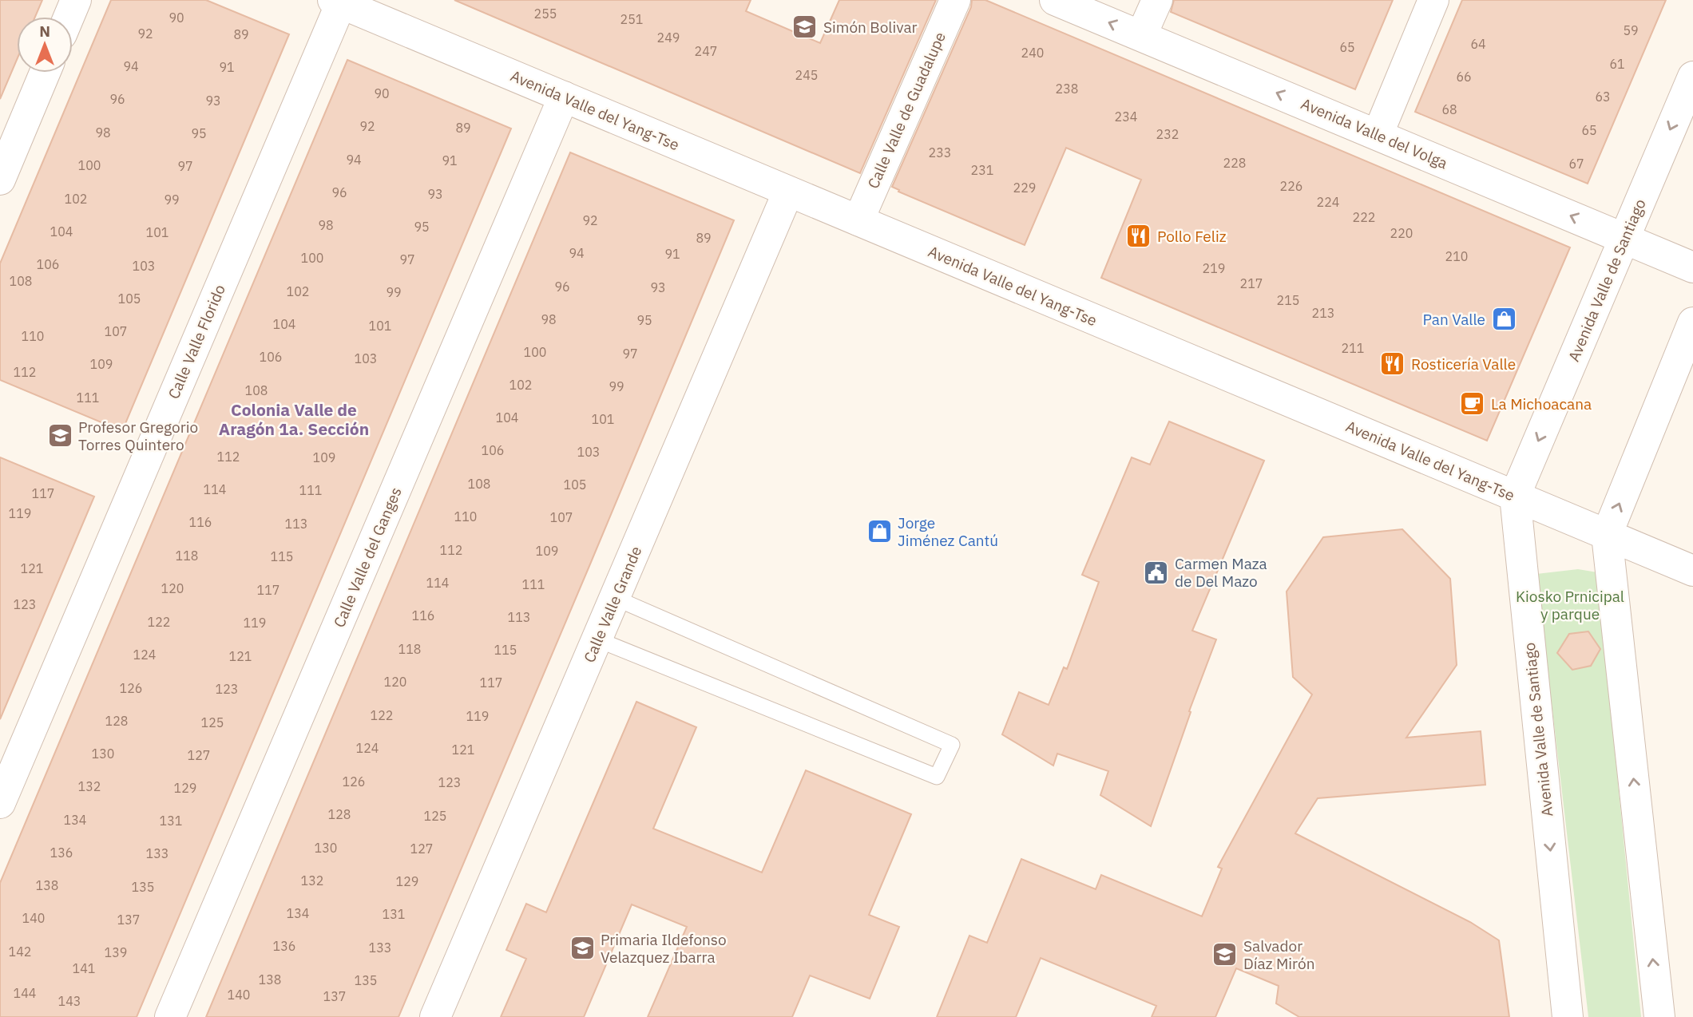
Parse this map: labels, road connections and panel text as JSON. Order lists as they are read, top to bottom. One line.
{"streets":{"street":["Avenida Valle del Yang-Tse","Calle Valle de Guadalupe","Avenida Valle del Volga","Avenida Valle de Santiago","Calle Valle Florido","Calle Valle del Ganges","Calle Valle Grande"]},"crossings":[["Avenida Valle del Yang-Tse","Calle Valle de Guadalupe"],["Avenida Valle del Yang-Tse","Avenida Valle de Santiago"],["Avenida Valle del Yang-Tse","Calle Valle Florido"],["Avenida Valle del Yang-Tse","Calle Valle del Ganges"],["Avenida Valle del Yang-Tse","Calle Valle Grande"],["Avenida Valle del Volga","Avenida Valle de Santiago"]],"one_way":["Avenida Valle del Volga"],"districts":["Colonia Valle de Aragón 1a. Sección"],"parks":["Kiosko Prnicipal y parque"],"places":{"school or university":["Simón Bolivar","Profesor Gregorio Torres Quintero","Primaria Ildefonso Velazquez Ibarra","Salvador Díaz Mirón"],"restaurant":["Pollo Feliz","Rosticería Valle"],"shop":["Pan Valle","Jorge Jiménez Cantú"],"cafe":["La Michoacana"],"public building":["Carmen Maza de Del Mazo"]},"house_numbers":["255","90","251","59","92","89","249","64","65","247","240","61","94","91","245","66","238","90","63","96","93","68","234","92","89","65","98","95","232","233","94","91","228","67","100","97","231","226","229","96","93","102","99","224","222","92","98","95","104","101","220","89","94","91","210","100","97","106","103","219","108","217","96","93","102","99","105","215","213","98","95","104","101","107","110","211","100","97","106","103","109","112","102","99","108","111","104","101","106","103","112","109","108","105","114","111","117","119","110","107","116","113","112","109","118","115","121","114","111","120","117","123","116","113","122","119","118","115","124","121","120","117","126","123","122","119","128","125","124","121","130","127","126","123","132","129","128","125","134","131","130","127","136","133","132","129","138","135","134","131","140","137","136","133","142","139","141","138","135","144","140","137","143"],"north":"top"}
